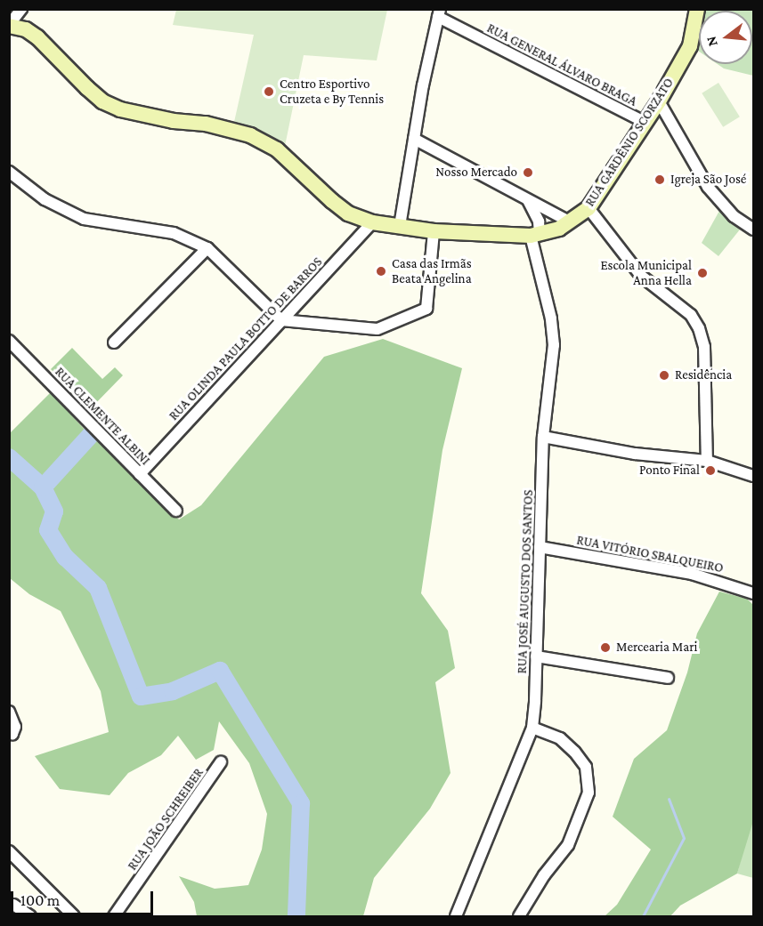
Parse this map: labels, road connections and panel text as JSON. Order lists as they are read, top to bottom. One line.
{"streets":{"street":["RUA GENERAL ÁLVARO BRAGA","RUA GARDÊNIO SCORZATO","RUA OLINDA PAULA BOTTO DE BARROS","RUA CLEMENTE ALBINI","RUA VITÓRIO SBALQUEIRO","RUA JOSÉ AUGUSTO DOS SANTOS","RUA JOÃO SCHREIBER"]},"crossings":[["RUA GENERAL ÁLVARO BRAGA","RUA GARDÊNIO SCORZATO"],["RUA GARDÊNIO SCORZATO","RUA OLINDA PAULA BOTTO DE BARROS"],["RUA GARDÊNIO SCORZATO","RUA JOSÉ AUGUSTO DOS SANTOS"],["RUA OLINDA PAULA BOTTO DE BARROS","RUA CLEMENTE ALBINI"],["RUA VITÓRIO SBALQUEIRO","RUA JOSÉ AUGUSTO DOS SANTOS"]],"places":["Centro Esportivo Cruzeta e By Tennis","Nosso Mercado","Igreja São José","Casa das Irmãs Beata Angelina","Escola Municipal Anna Hella","Residência","Ponto Final","Mercearia Mari"],"scale_bar":"100 m","north":"left"}
